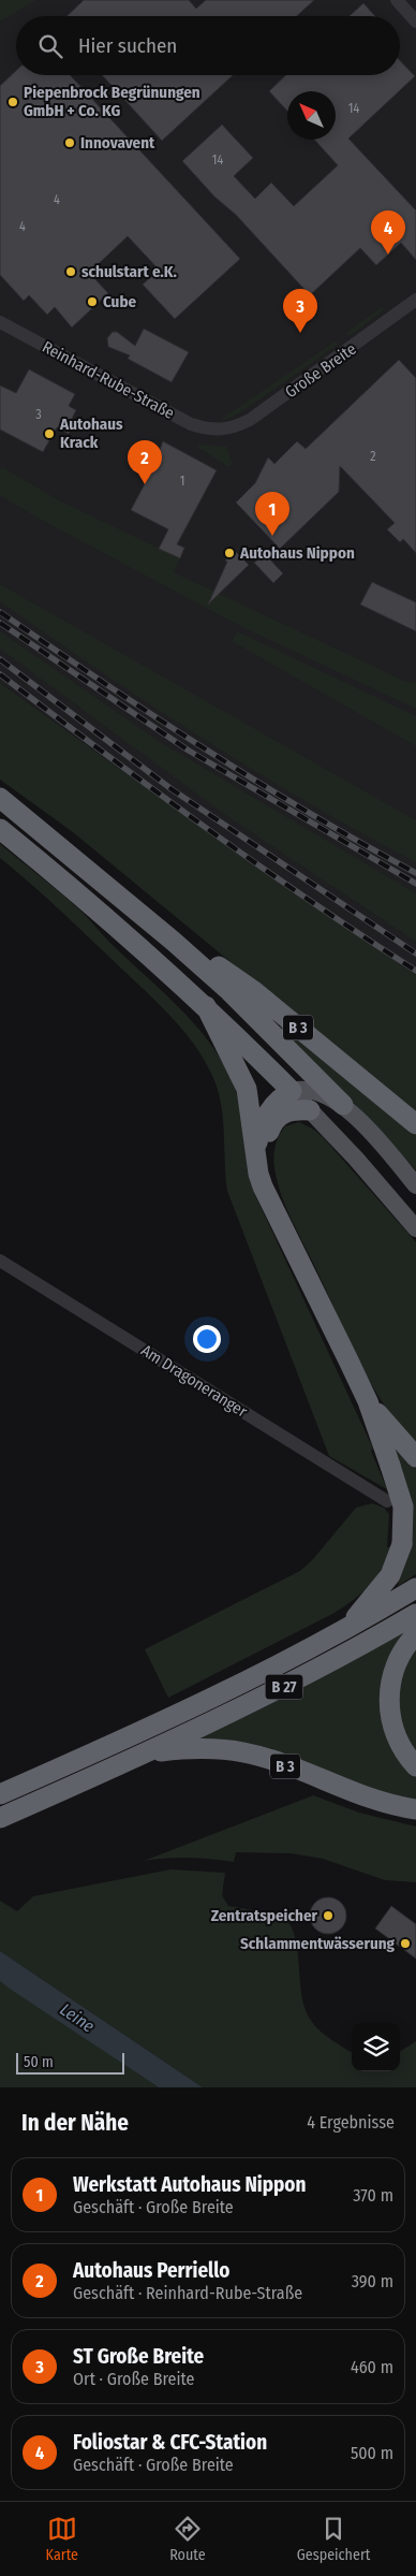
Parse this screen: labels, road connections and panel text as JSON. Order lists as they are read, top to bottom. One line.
{"streets":{"highway":["B 3","B 27"],"street":["Große Breite","Reinhard-Rube-Straße","Am Dragoneranger"]},"crossings":[["Große Breite","Reinhard-Rube-Straße"],["B 3","B 27"]],"water":["Leine"],"places":["Piepenbrock Begrünungen GmbH + Co. KG","Innovavent","schulstart e.K.","Cube","Autohaus Krack","Autohaus Nippon","Zentratspeicher","Schlammentwässerung"],"house_numbers":["14","14","4","4","3","2","1"],"scale_bar":"50 m","north":"top left","page":{"search":"Hier suchen","pins":["4","3","2","1"],"scale":"50 m","heading":["In der Nähe","4 Ergebnisse"],"list":[{"mark":"1","name":"Werkstatt Autohaus Nippon","note":"Geschäft · Große Breite","value":"370 m"},{"mark":"2","name":"Autohaus Perriello","note":"Geschäft · Reinhard-Rube-Straße","value":"390 m"},{"mark":"3","name":"ST Große Breite","note":"Ort · Große Breite","value":"460 m"},{"mark":"4","name":"Foliostar & CFC-Station","note":"Geschäft · Große Breite","value":"500 m"}],"nav":["Karte","Route","Gespeichert"]}}
